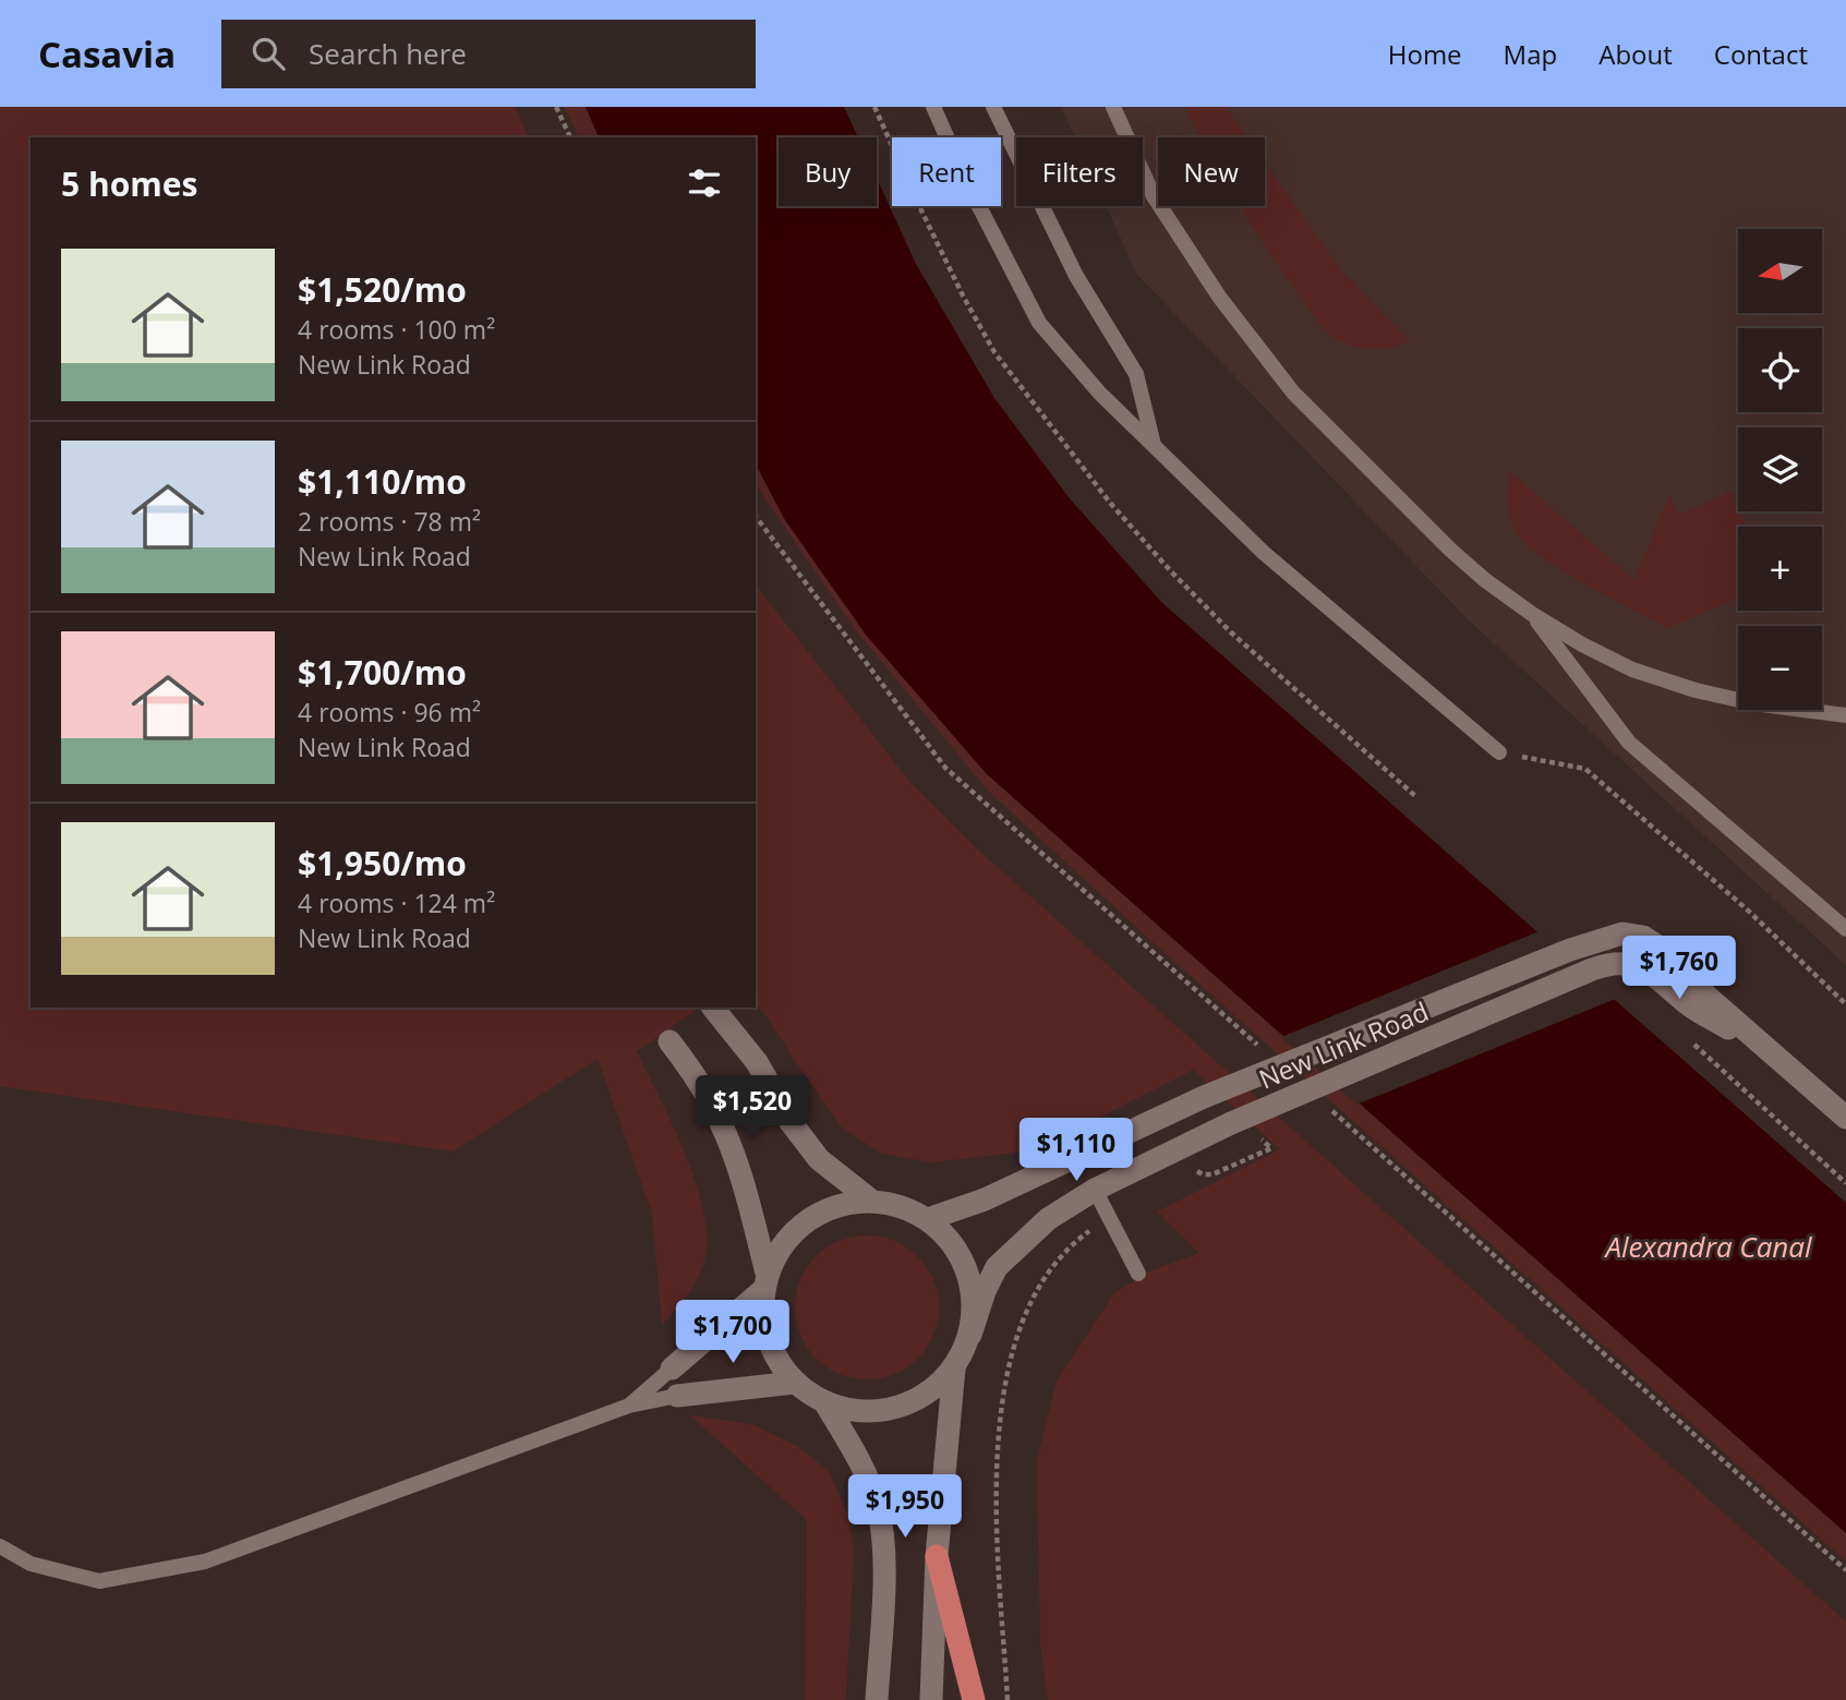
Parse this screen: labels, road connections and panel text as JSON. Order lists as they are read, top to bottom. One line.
{"streets":{"street":["New Link Road"]},"water":["Alexandra Canal"],"north":"left","page":{"header":"Casavia","search":"Search here","nav":["Home","Map","About","Contact"],"chip":["Buy","Rent","Filters","New"],"heading":"5 homes","map_buttons":["+","−"],"list":[{"name":"$1,520/mo","note":"4 rooms · 100 m² · New Link Road"},{"name":"$1,110/mo","note":"2 rooms · 78 m² · New Link Road"},{"name":"$1,700/mo","note":"4 rooms · 96 m² · New Link Road"},{"name":"$1,950/mo","note":"4 rooms · 124 m² · New Link Road"}],"price":["$1,760","$1,520","$1,110","$1,700","$1,950"]}}
